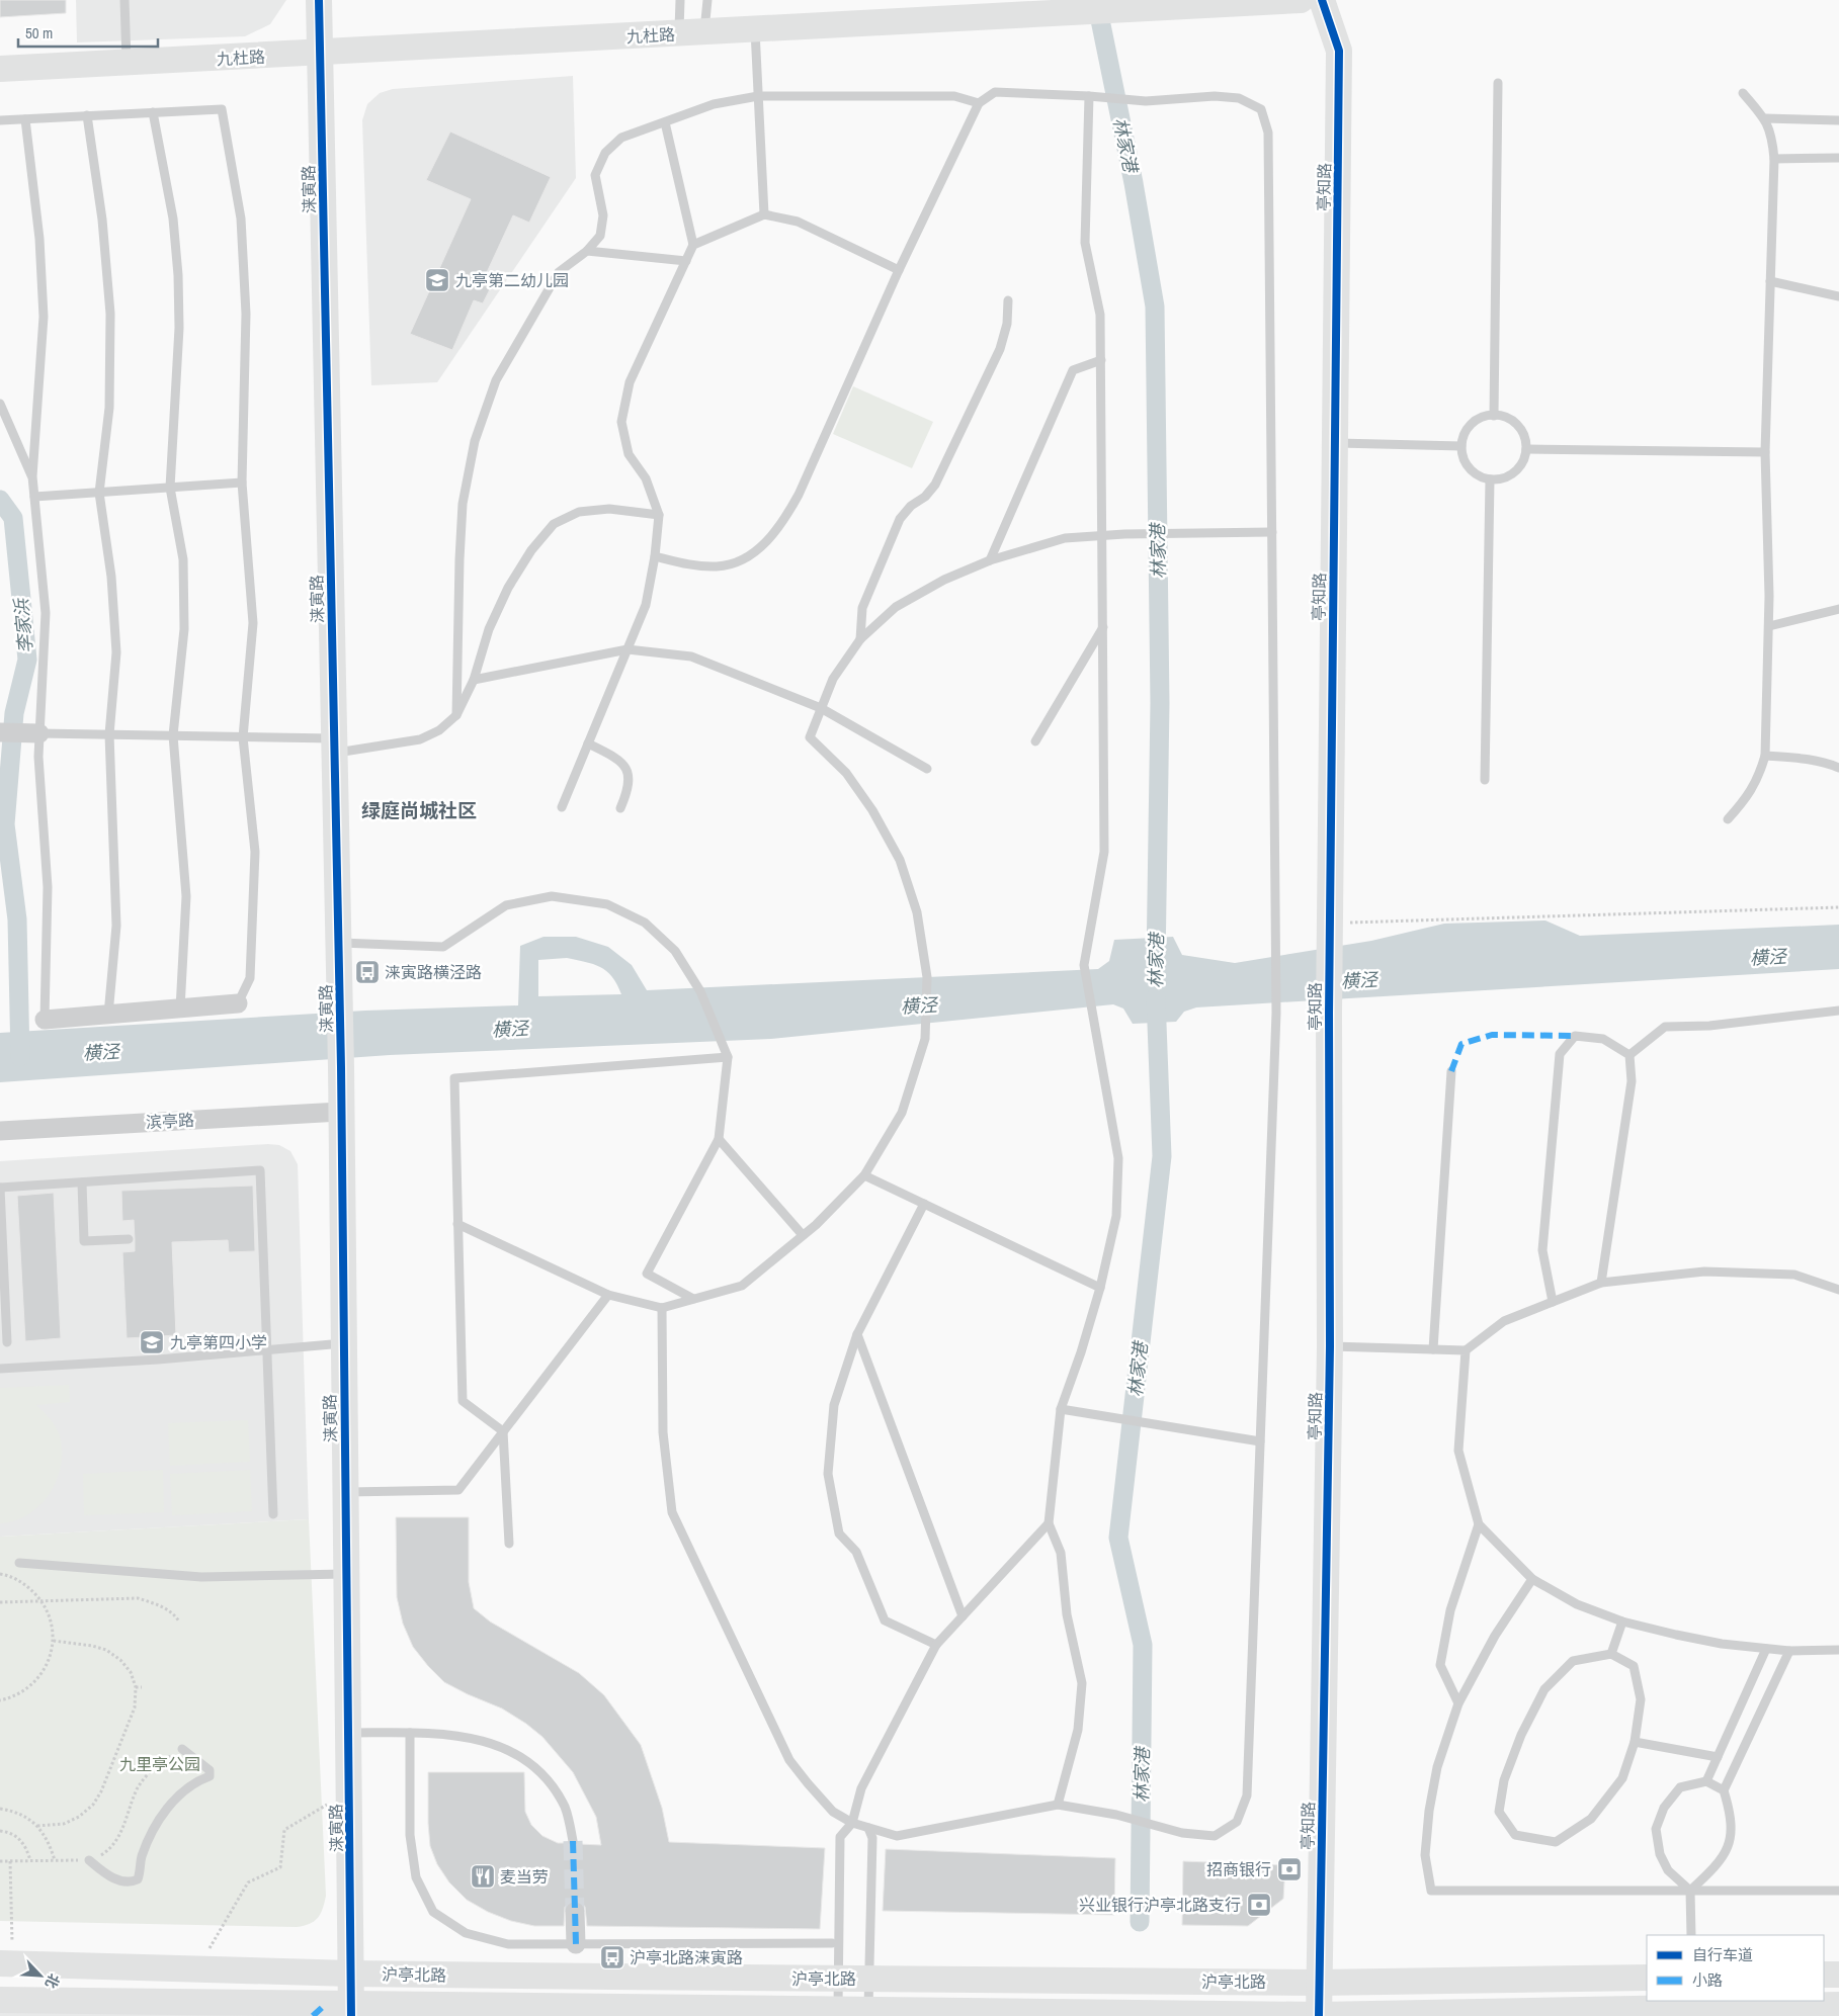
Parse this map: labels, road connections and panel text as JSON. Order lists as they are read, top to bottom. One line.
{"streets":{"street":["九杜路","亭知路","涞寅路","滨亭路","沪亭北路"]},"crossings":[["九杜路","涞寅路"],["亭知路","沪亭北路"],["涞寅路","滨亭路"],["涞寅路","沪亭北路"]],"districts":["绿庭尚城社区"],"water":["林家港","李家浜","横泾"],"parks":["九里亭公园"],"places":{"school or university":["九亭第二幼儿园","九亭第四小学"],"bus stop":["涞寅路横泾路","沪亭北路涞寅路"],"bank":["招商银行","兴业银行沪亭北路支行"],"restaurant":["麦当劳"]},"legend":["自行车道","小路"],"scale_bar":"50 m","north":"bottom right"}
